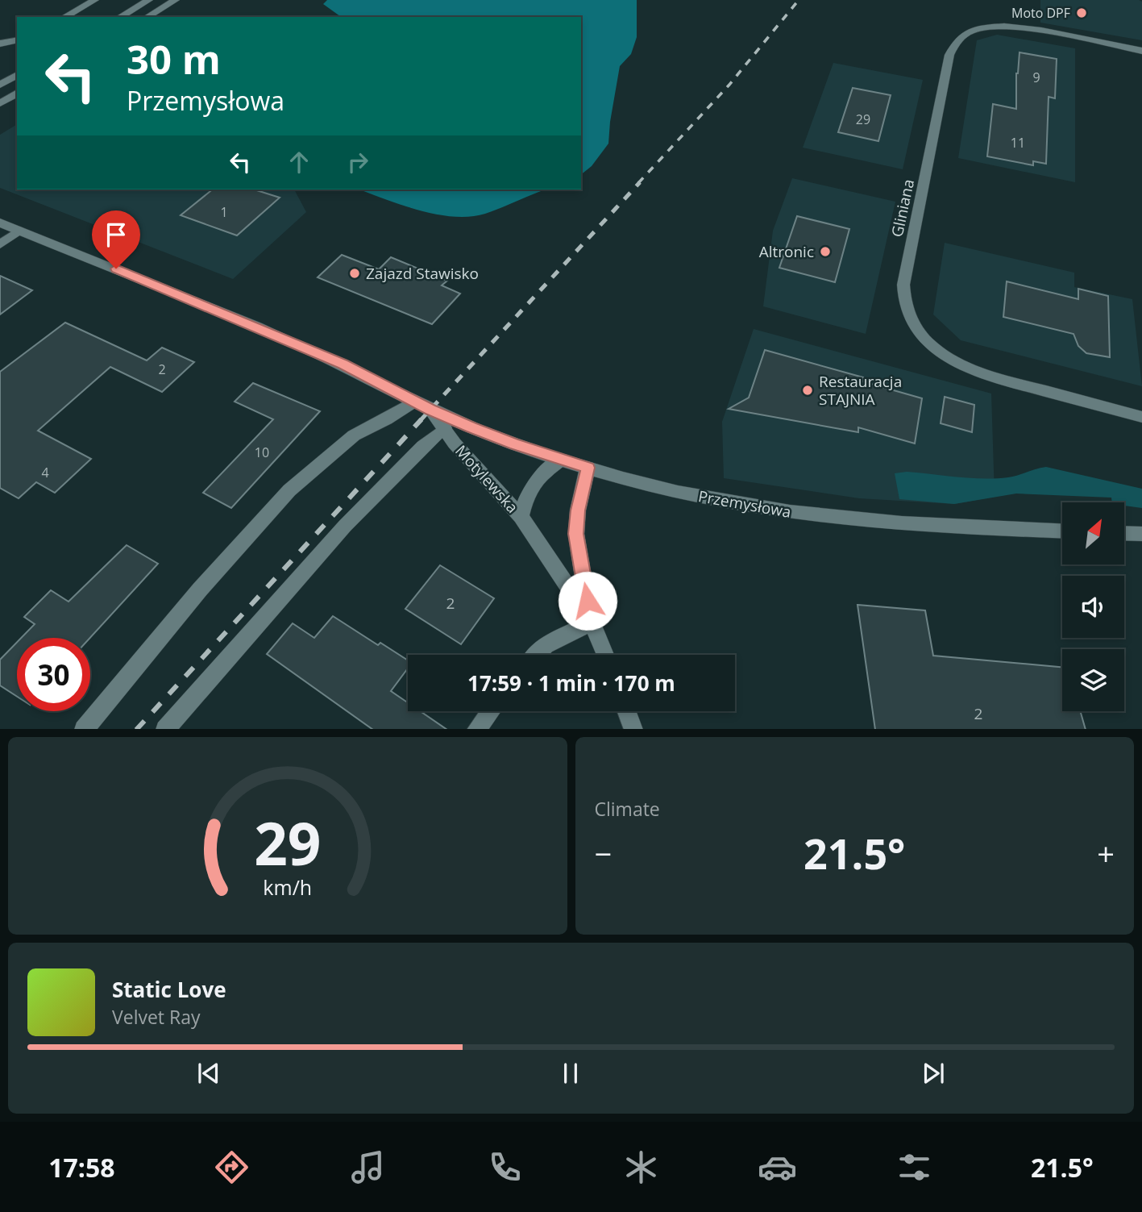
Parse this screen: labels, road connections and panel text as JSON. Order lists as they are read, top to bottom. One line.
{"streets":{"street":["Gliniana","Motylewska","Przemysłowa"]},"crossings":[["Motylewska","Przemysłowa"]],"places":["Moto DPF","Altronic","Zajazd Stawisko","Restauracja STAJNIA"],"house_numbers":["9","29","11","1","2","10","4","2","2"],"north":"top right","page":{"turn":["30 m","Przemysłowa"],"limit":"30","trip":"17:59 · 1 min · 170 m","tile":"Climate","heat":["−","21.5°","+"],"song":["Static Love","Velvet Ray"],"tabs":["17:58","21.5°"],"gauge":["29","km/h"]}}
